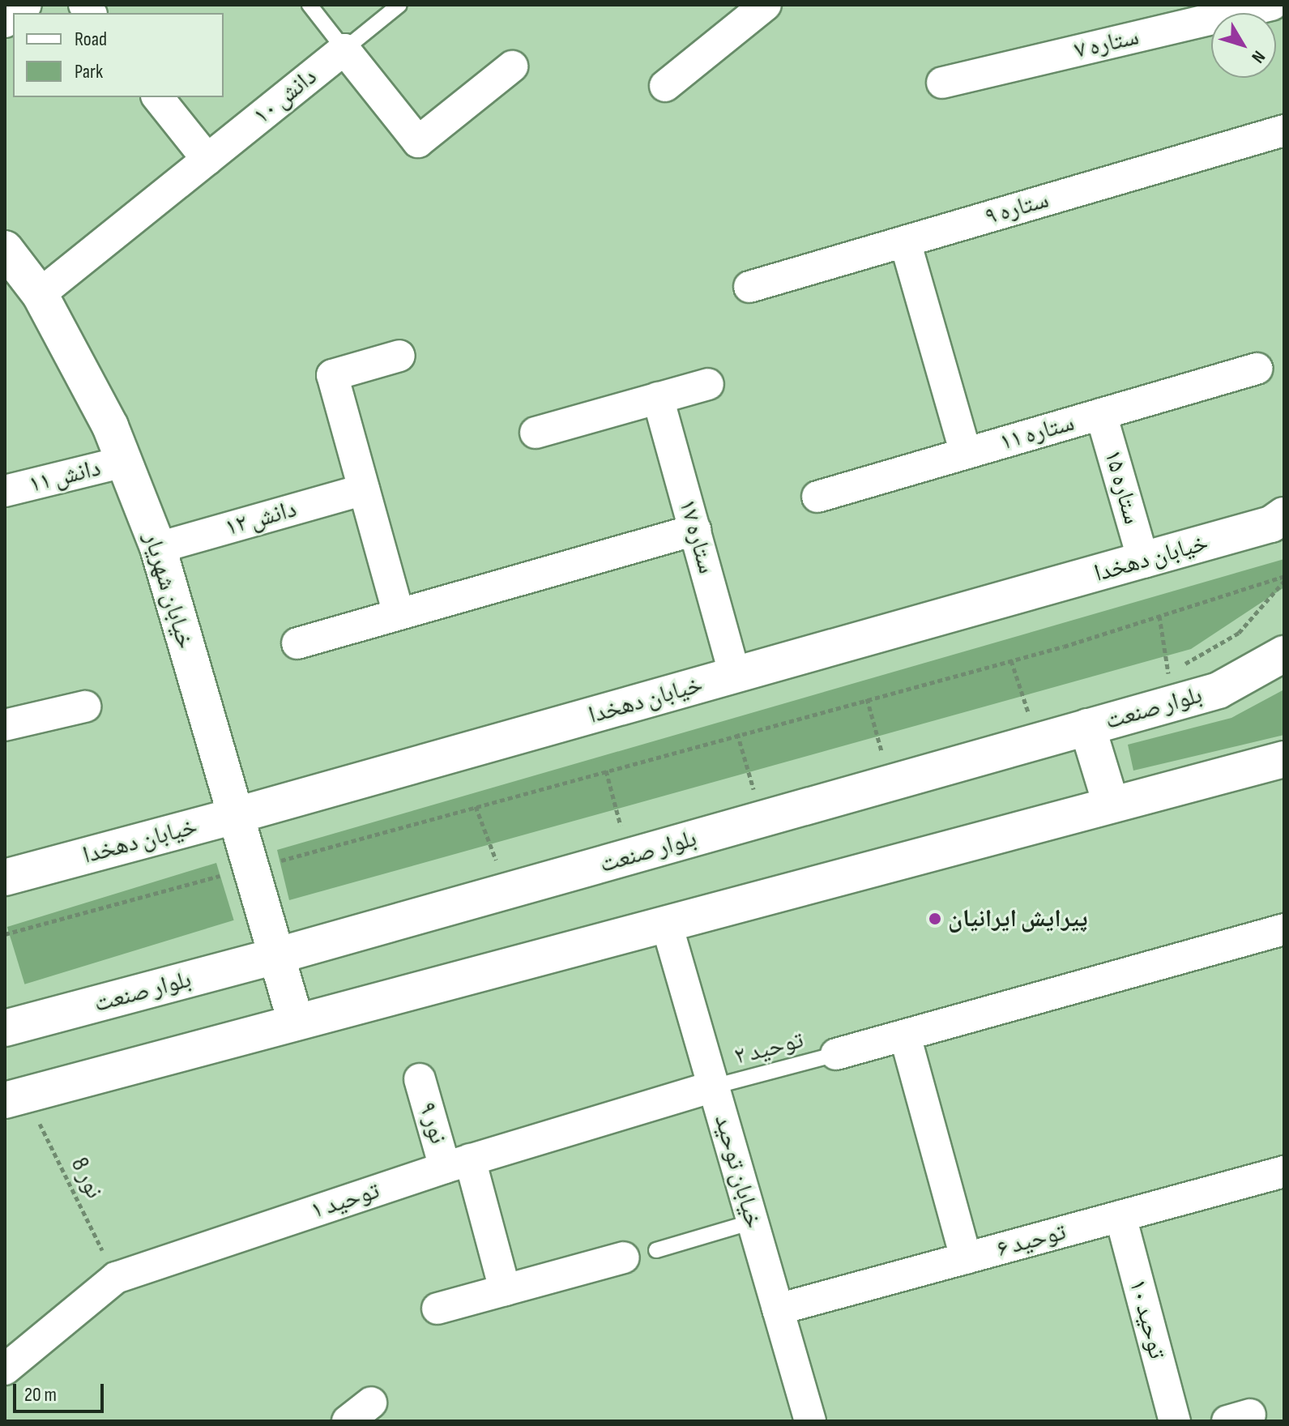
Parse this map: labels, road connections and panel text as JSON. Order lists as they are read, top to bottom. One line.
{"streets":{"main road":["خیابان دهخدا","خیابان شهریار","بلوار صنعت"],"street":["ستاره ۷","دانش ۱۰","ستاره ۹","ستاره ۱۱","دانش ۱۱","ستاره ۱۵","دانش ۱۲","ستاره ۱۷","نور ۹","خیابان توحید","توحید ۱","توحید ۶","توحید ۱۰"],"lane":["توحید ۲"],"path":["نور 8"]},"crossings":[["دانش ۱۰","خیابان شهریار"],["ستاره ۱۱","ستاره ۱۵"],["دانش ۱۱","خیابان شهریار"],["ستاره ۱۵","خیابان دهخدا"],["دانش ۱۲","خیابان شهریار"],["ستاره ۱۷","خیابان دهخدا"],["خیابان دهخدا","خیابان شهریار"],["خیابان شهریار","بلوار صنعت"],["توحید ۲","خیابان توحید"],["توحید ۲","توحید ۱"],["نور ۹","توحید ۱"],["خیابان توحید","توحید ۱"],["خیابان توحید","توحید ۶"],["نور 8","توحید ۱"],["توحید ۶","توحید ۱۰"]],"places":["پیرایش ایرانیان"],"legend":["Road","Park"],"scale_bar":"20 m","north":"bottom right"}
